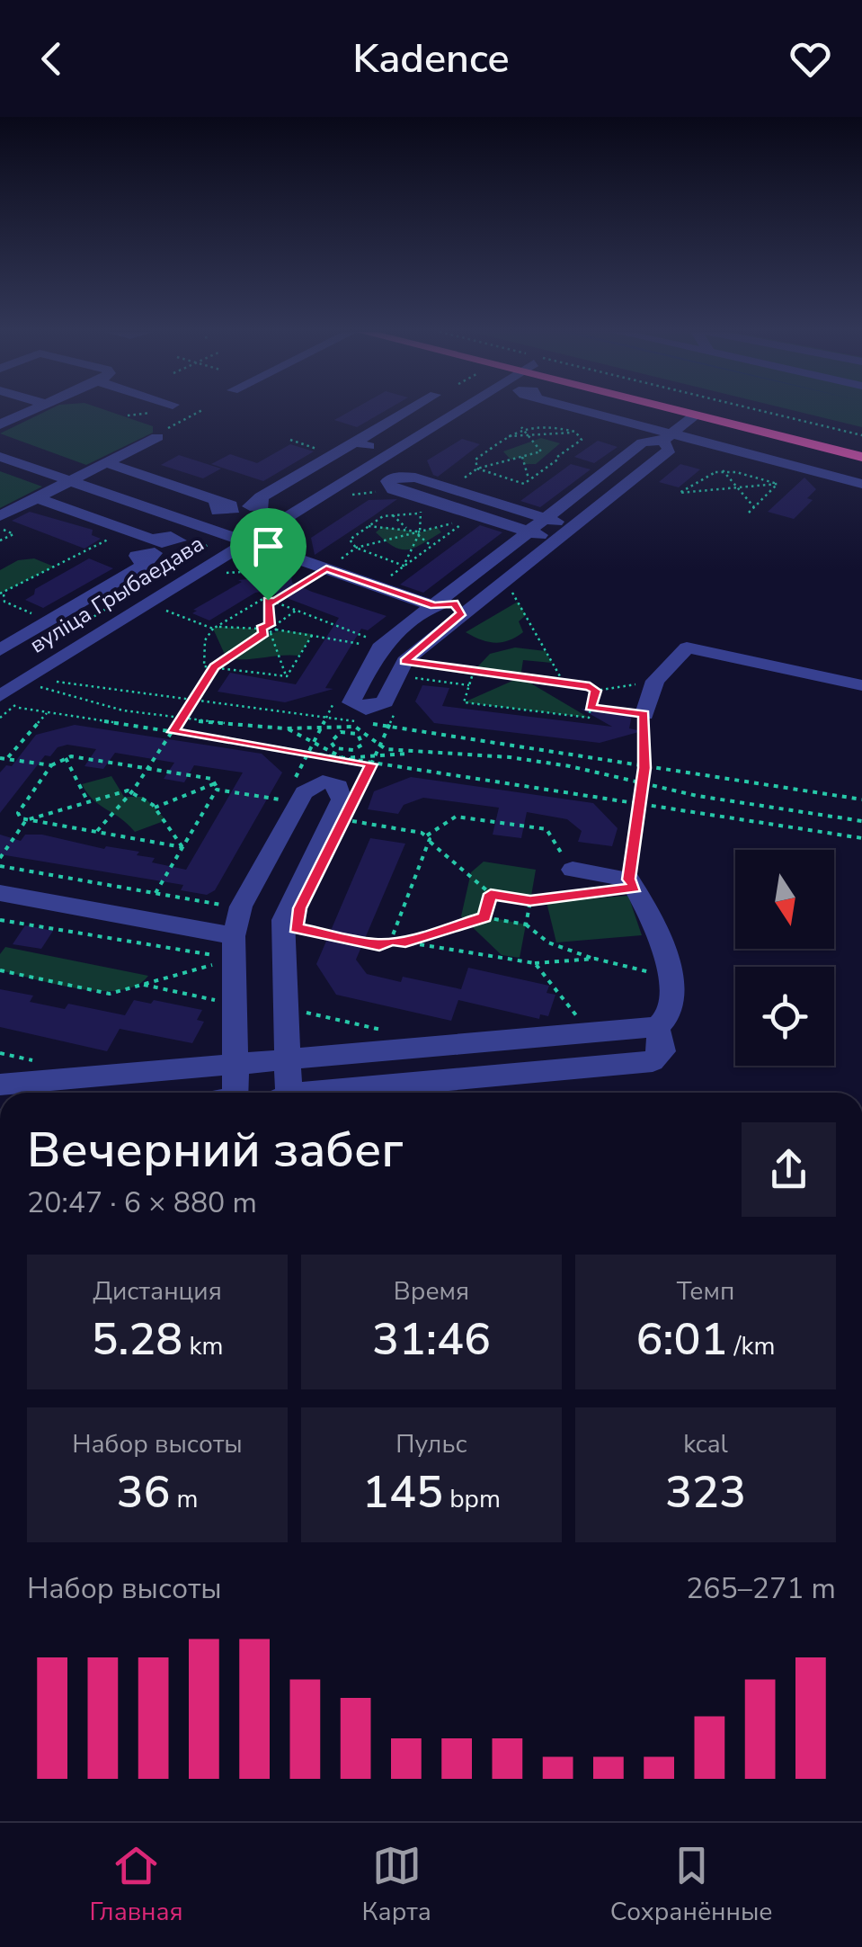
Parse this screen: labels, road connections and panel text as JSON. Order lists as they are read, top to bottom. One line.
{"streets":{"street":["вуліца Грыбаедава"]},"north":"bottom","page":{"header":"Kadence","heading":["Вечерний забег","20:47 · 6 × 880 m"],"stats":[["Дистанция","5.28 km"],["Время","31:46"],["Темп","6:01 /km"],["Набор высоты","36 m"],["Пульс","145 bpm"],["kcal","323"]],"chart":["Набор высоты","265–271 m"],"tabs":["Главная","Карта","Сохранённые"]}}
